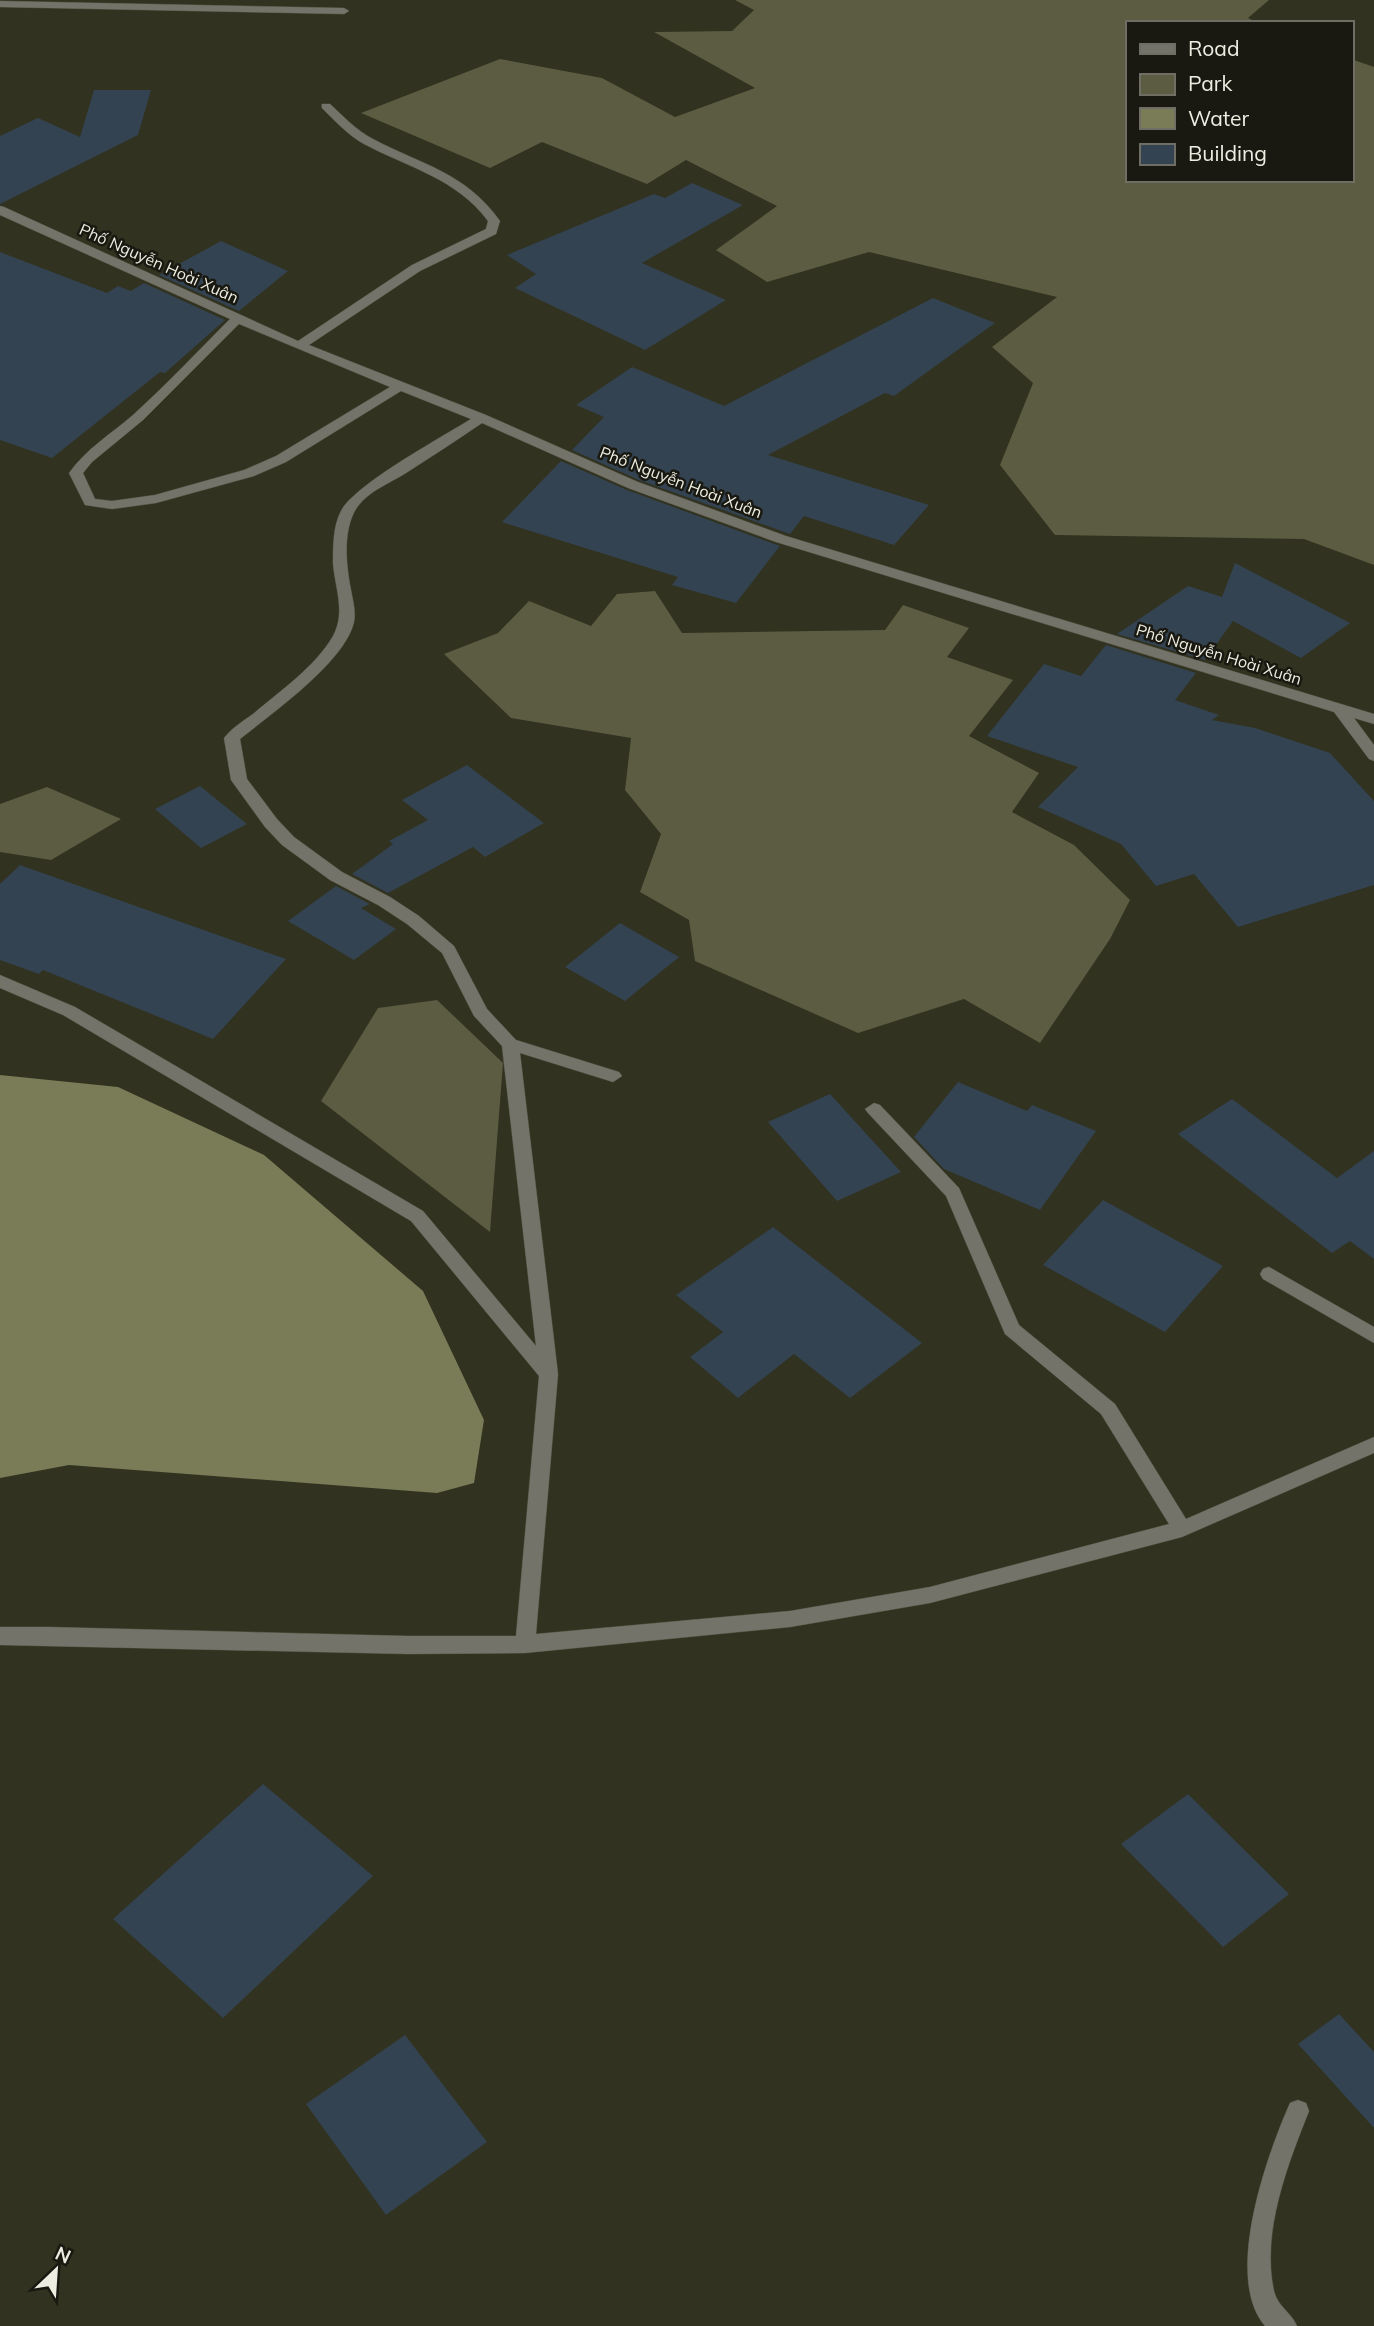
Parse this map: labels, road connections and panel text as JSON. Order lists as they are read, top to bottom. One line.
{"streets":{"street":["Phố Nguyễn Hoài Xuân"]},"legend":["Road","Park","Water","Building"],"north":"top right"}
